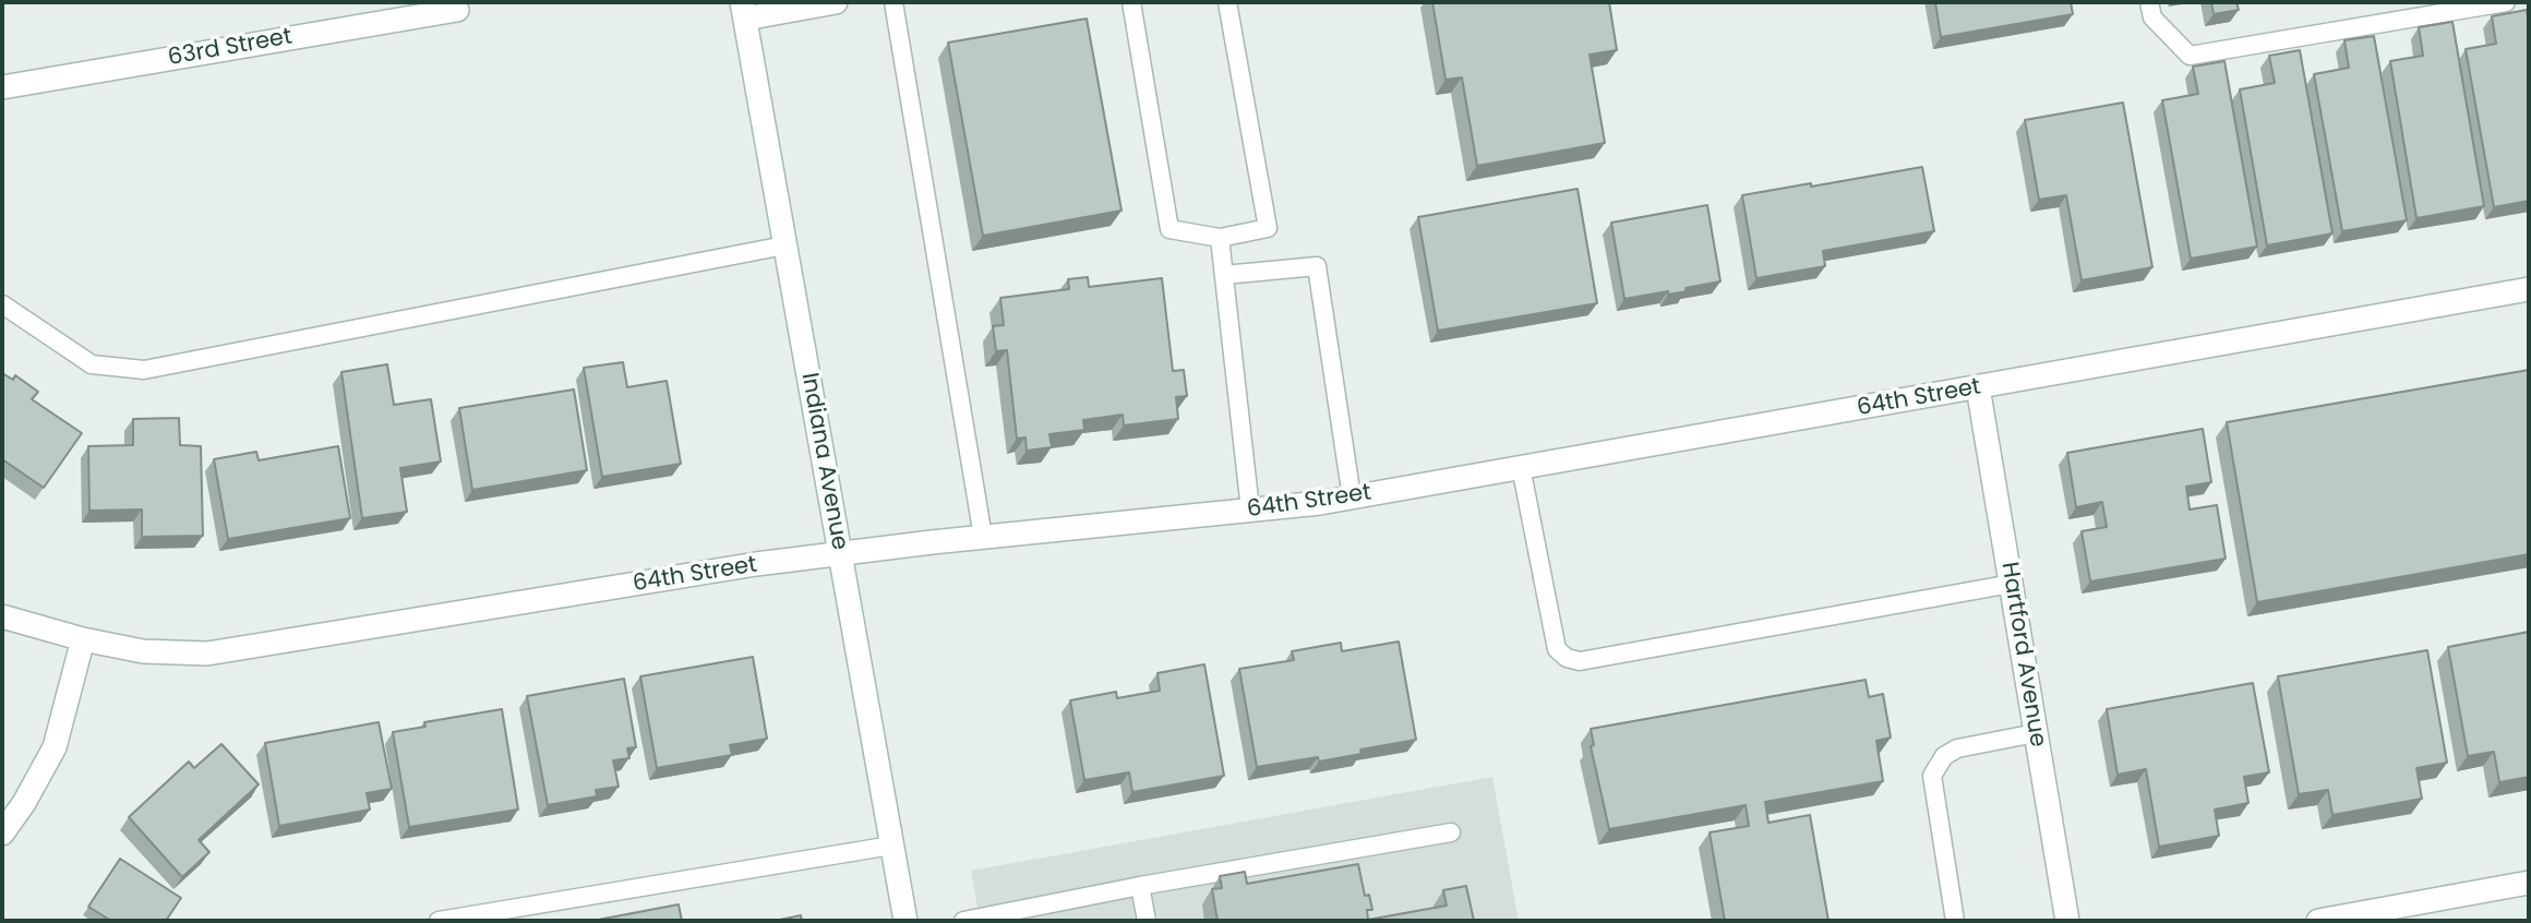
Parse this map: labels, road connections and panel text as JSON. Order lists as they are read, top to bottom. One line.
{"streets":{"street":["63rd Street","64th Street","Indiana Avenue","Hartford Avenue"]},"crossings":[["64th Street","Indiana Avenue"],["64th Street","Hartford Avenue"]]}
